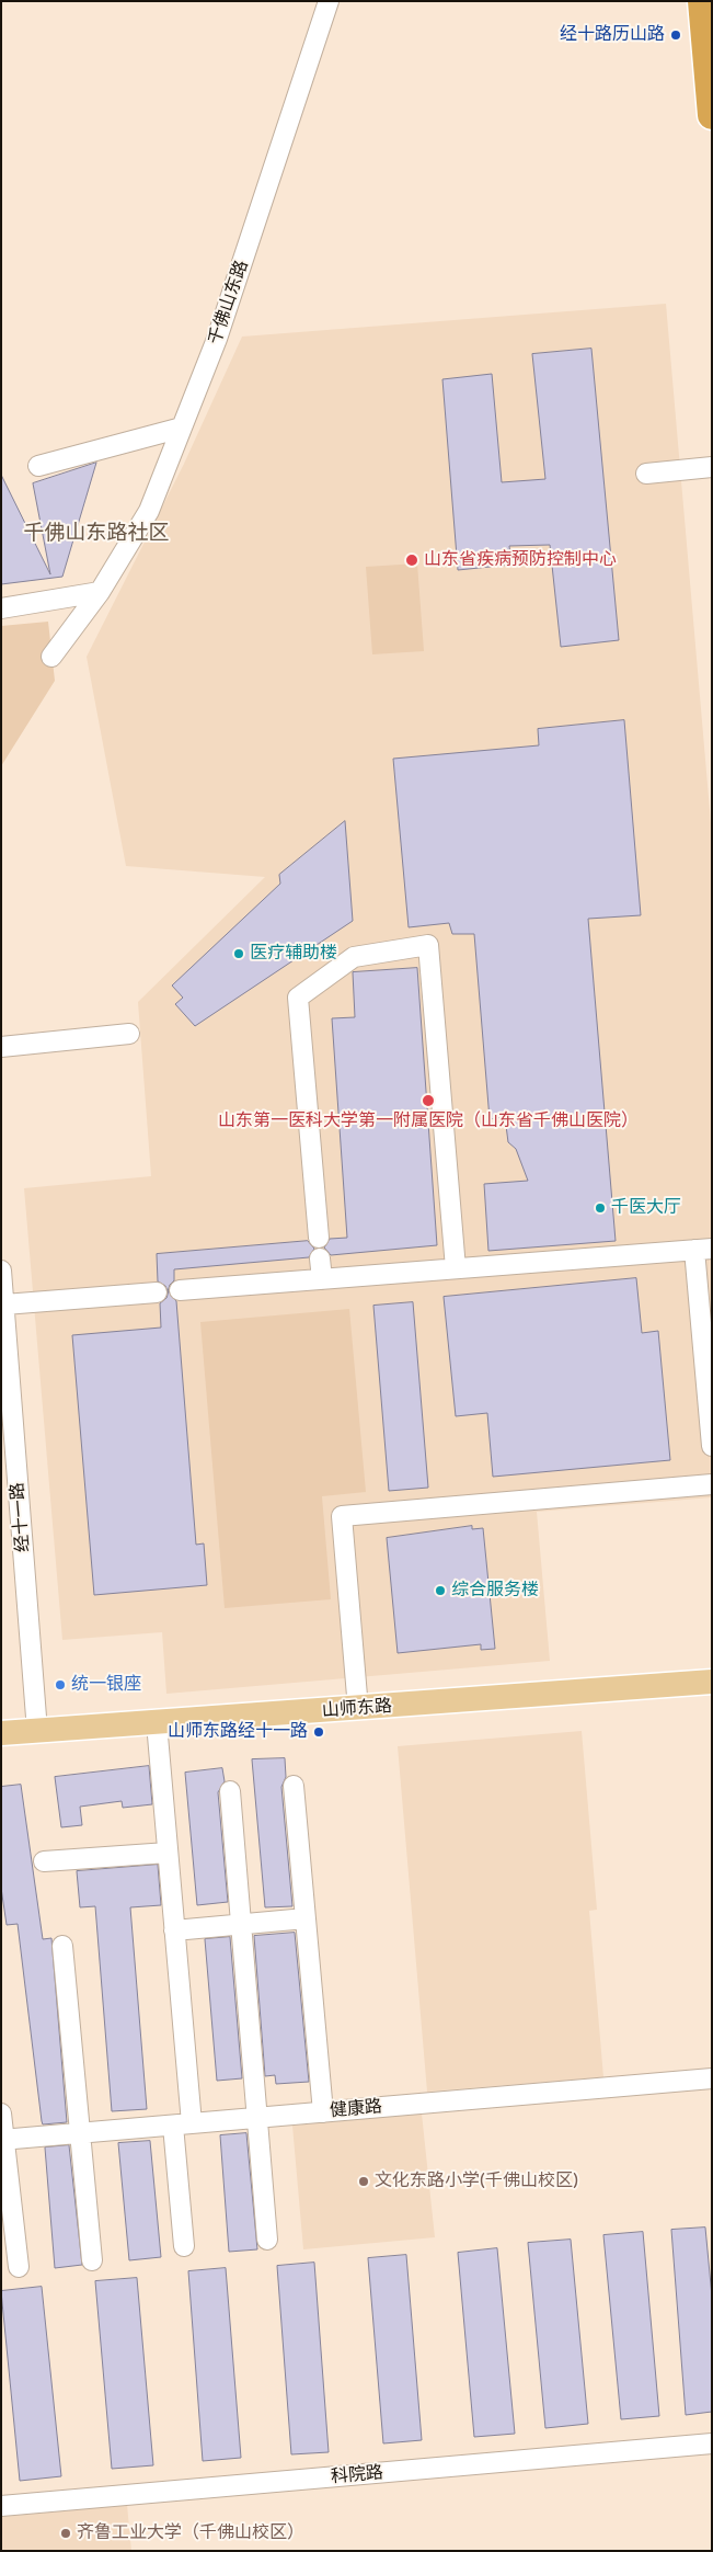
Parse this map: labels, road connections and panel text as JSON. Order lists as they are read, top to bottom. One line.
{"streets":{"main road":["山师东路"],"street":["千佛山东路","经十一路","健康路","科院路"]},"crossings":[["经十一路","山师东路"]],"districts":["千佛山东路社区"],"places":["经十路历山路","山东省疾病预防控制中心","医疗辅助楼","山东第一医科大学第一附属医院（山东省千佛山医院）","千医大厅","综合服务楼","统一银座","山师东路经十一路","文化东路小学(千佛山校区)","齐鲁工业大学（千佛山校区）"]}
